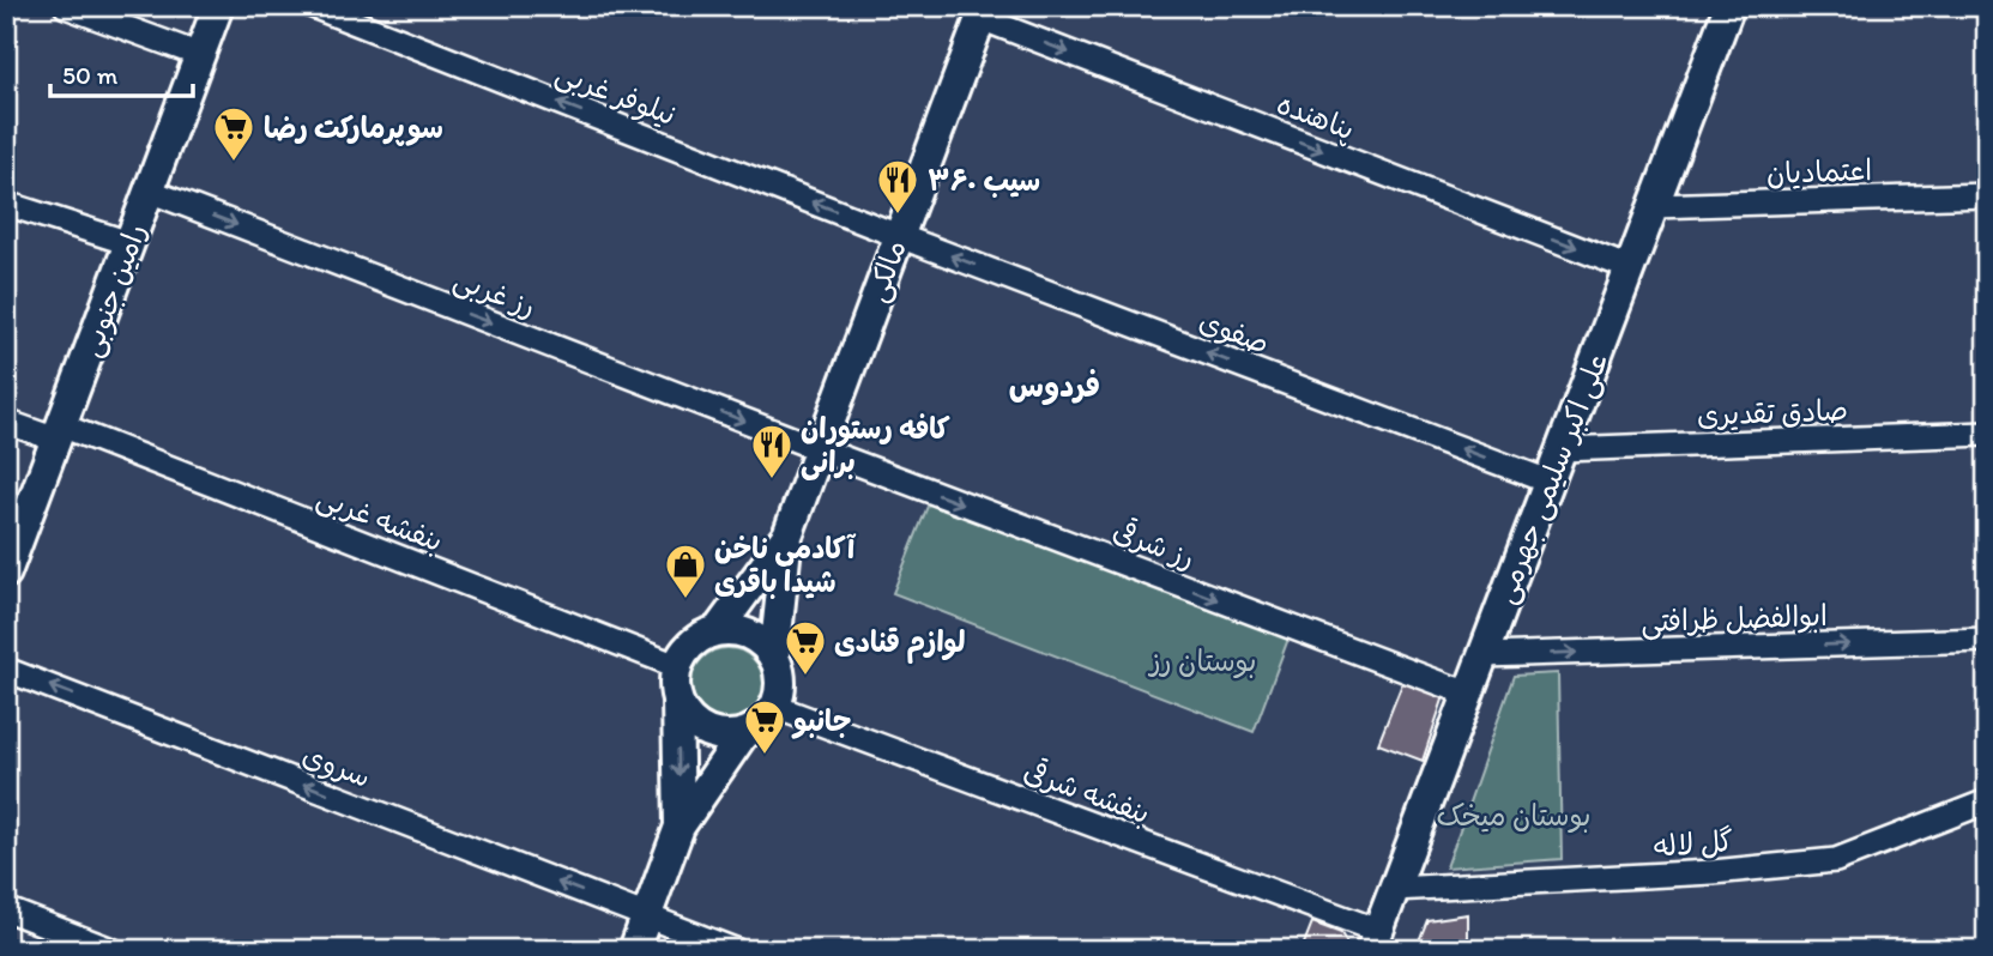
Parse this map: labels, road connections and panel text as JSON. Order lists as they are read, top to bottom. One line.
{"streets":{"street":["نیلوفر غربی","پناهنده","اعتمادیان","مالکی","رامین جنوبی","رز غربی","صفوی","صادق تقدیری","علی اکبر سلیمی جهرمی","بنفشه غربی","رز شرقی","ابوالفضل ظرافتی","سروی","بنفشه شرقی","گل لاله"]},"crossings":[["نیلوفر غربی","مالکی"],["نیلوفر غربی","صفوی"],["پناهنده","مالکی"],["پناهنده","علی اکبر سلیمی جهرمی"],["اعتمادیان","علی اکبر سلیمی جهرمی"],["مالکی","رز غربی"],["مالکی","صفوی"],["مالکی","بنفشه غربی"],["مالکی","رز شرقی"],["مالکی","بنفشه شرقی"],["رامین جنوبی","رز غربی"],["رامین جنوبی","بنفشه غربی"],["رز غربی","رز شرقی"],["صفوی","علی اکبر سلیمی جهرمی"],["صادق تقدیری","علی اکبر سلیمی جهرمی"],["علی اکبر سلیمی جهرمی","رز شرقی"],["علی اکبر سلیمی جهرمی","ابوالفضل ظرافتی"],["علی اکبر سلیمی جهرمی","بنفشه شرقی"],["علی اکبر سلیمی جهرمی","گل لاله"],["بنفشه غربی","بنفشه شرقی"]],"one_way":["نیلوفر غربی","پناهنده","رز غربی","صفوی","رز شرقی","ابوالفضل ظرافتی","سروی"],"districts":["فردوس"],"parks":["بوستان رز","بوستان میخک"],"places":{"supermarket":["سوپرمارکت رضا","لوازم قنادی","جانبو"],"restaurant":["سیب ۳۶۰","كافه رستوران برانى"],"shop":["آکادمی ناخن شیدا باقری"]},"scale_bar":"50 m"}
